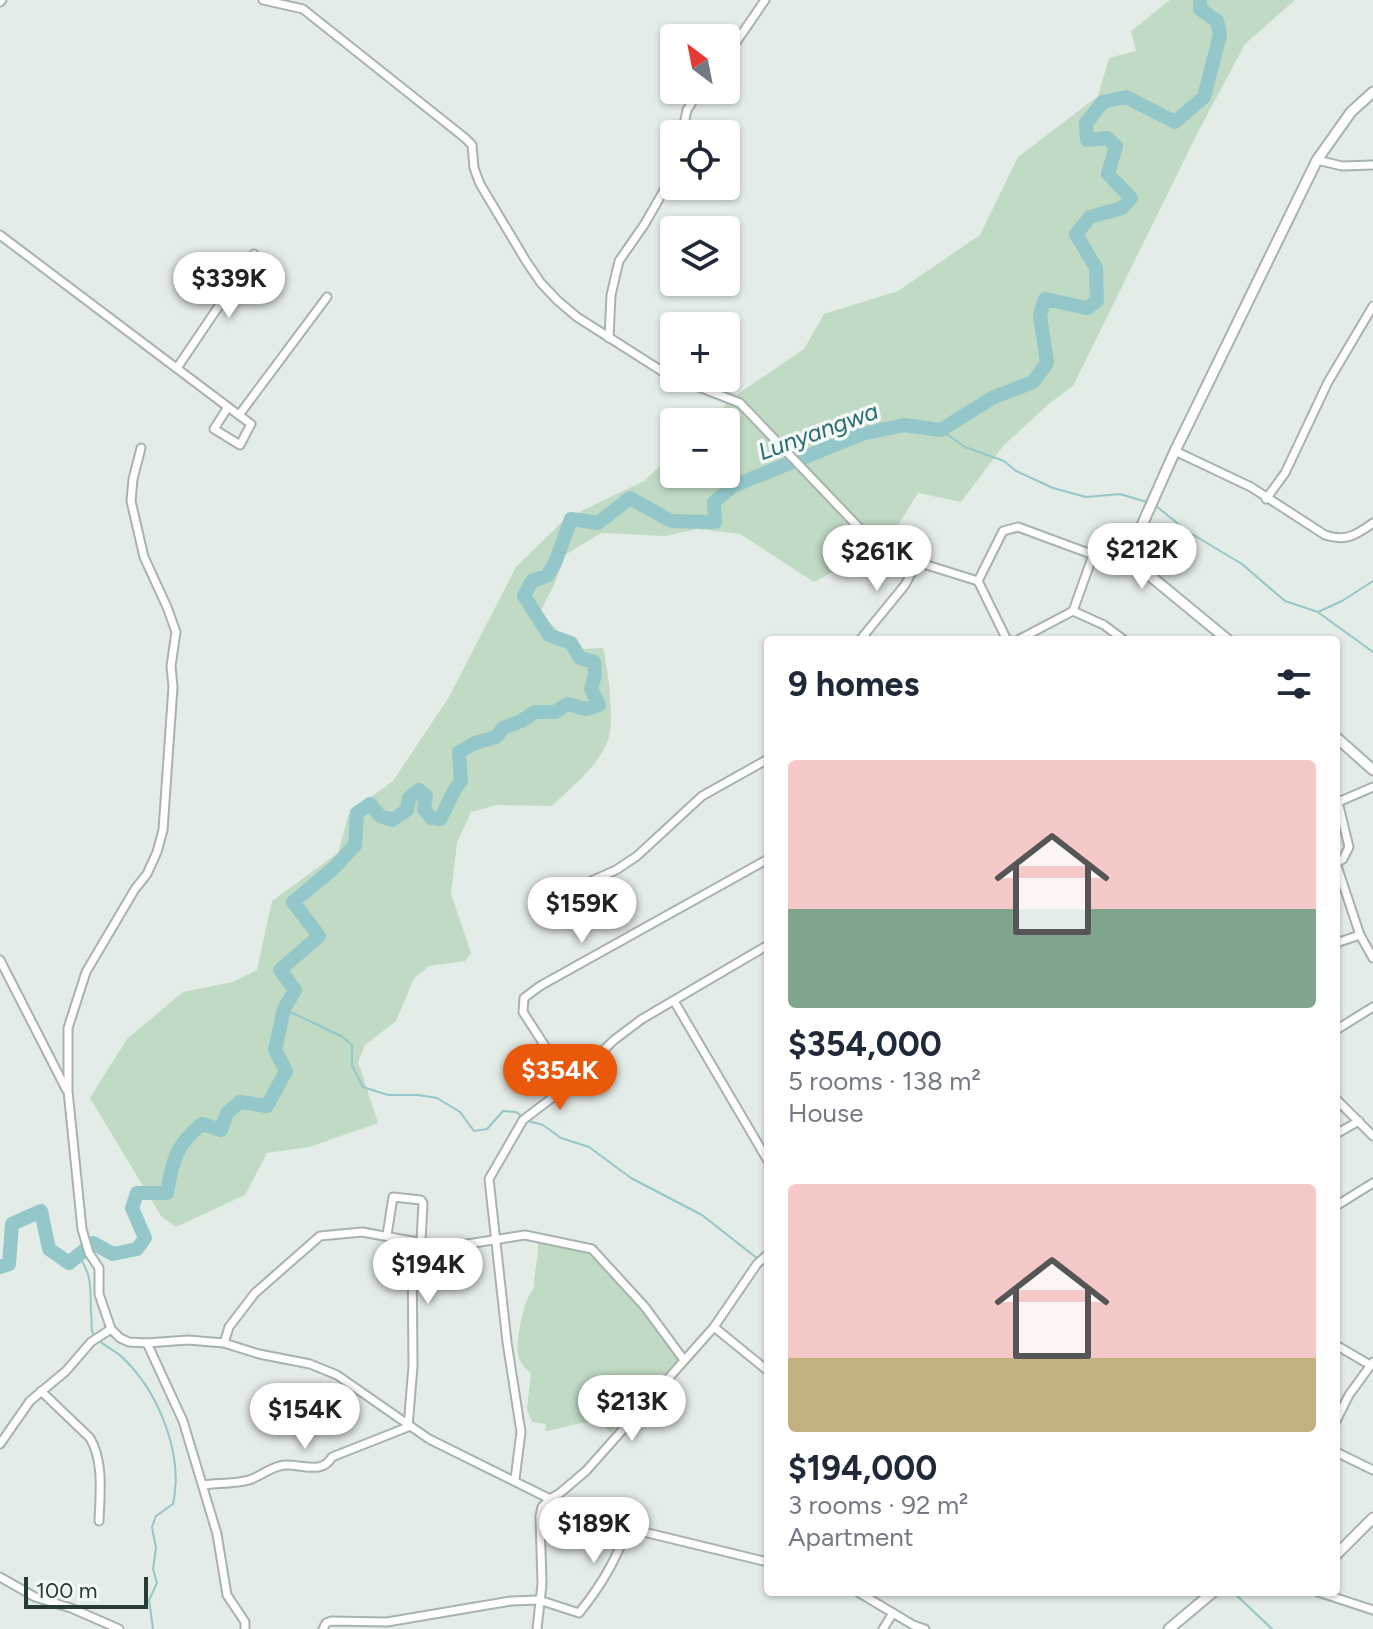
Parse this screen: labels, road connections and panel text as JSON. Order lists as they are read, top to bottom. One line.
{"water":["Lunyangwa"],"scale_bar":"100 m","north":"top left","page":{"map_buttons":["+","−"],"price":["$339K","$212K","$261K","$159K","$354K","$194K","$213K","$154K","$189K"],"heading":"9 homes","list":[{"name":"$354,000","note":"5 rooms · 138 m² · House"},{"name":"$194,000","note":"3 rooms · 92 m² · Apartment"}],"scale":"100 m"}}
